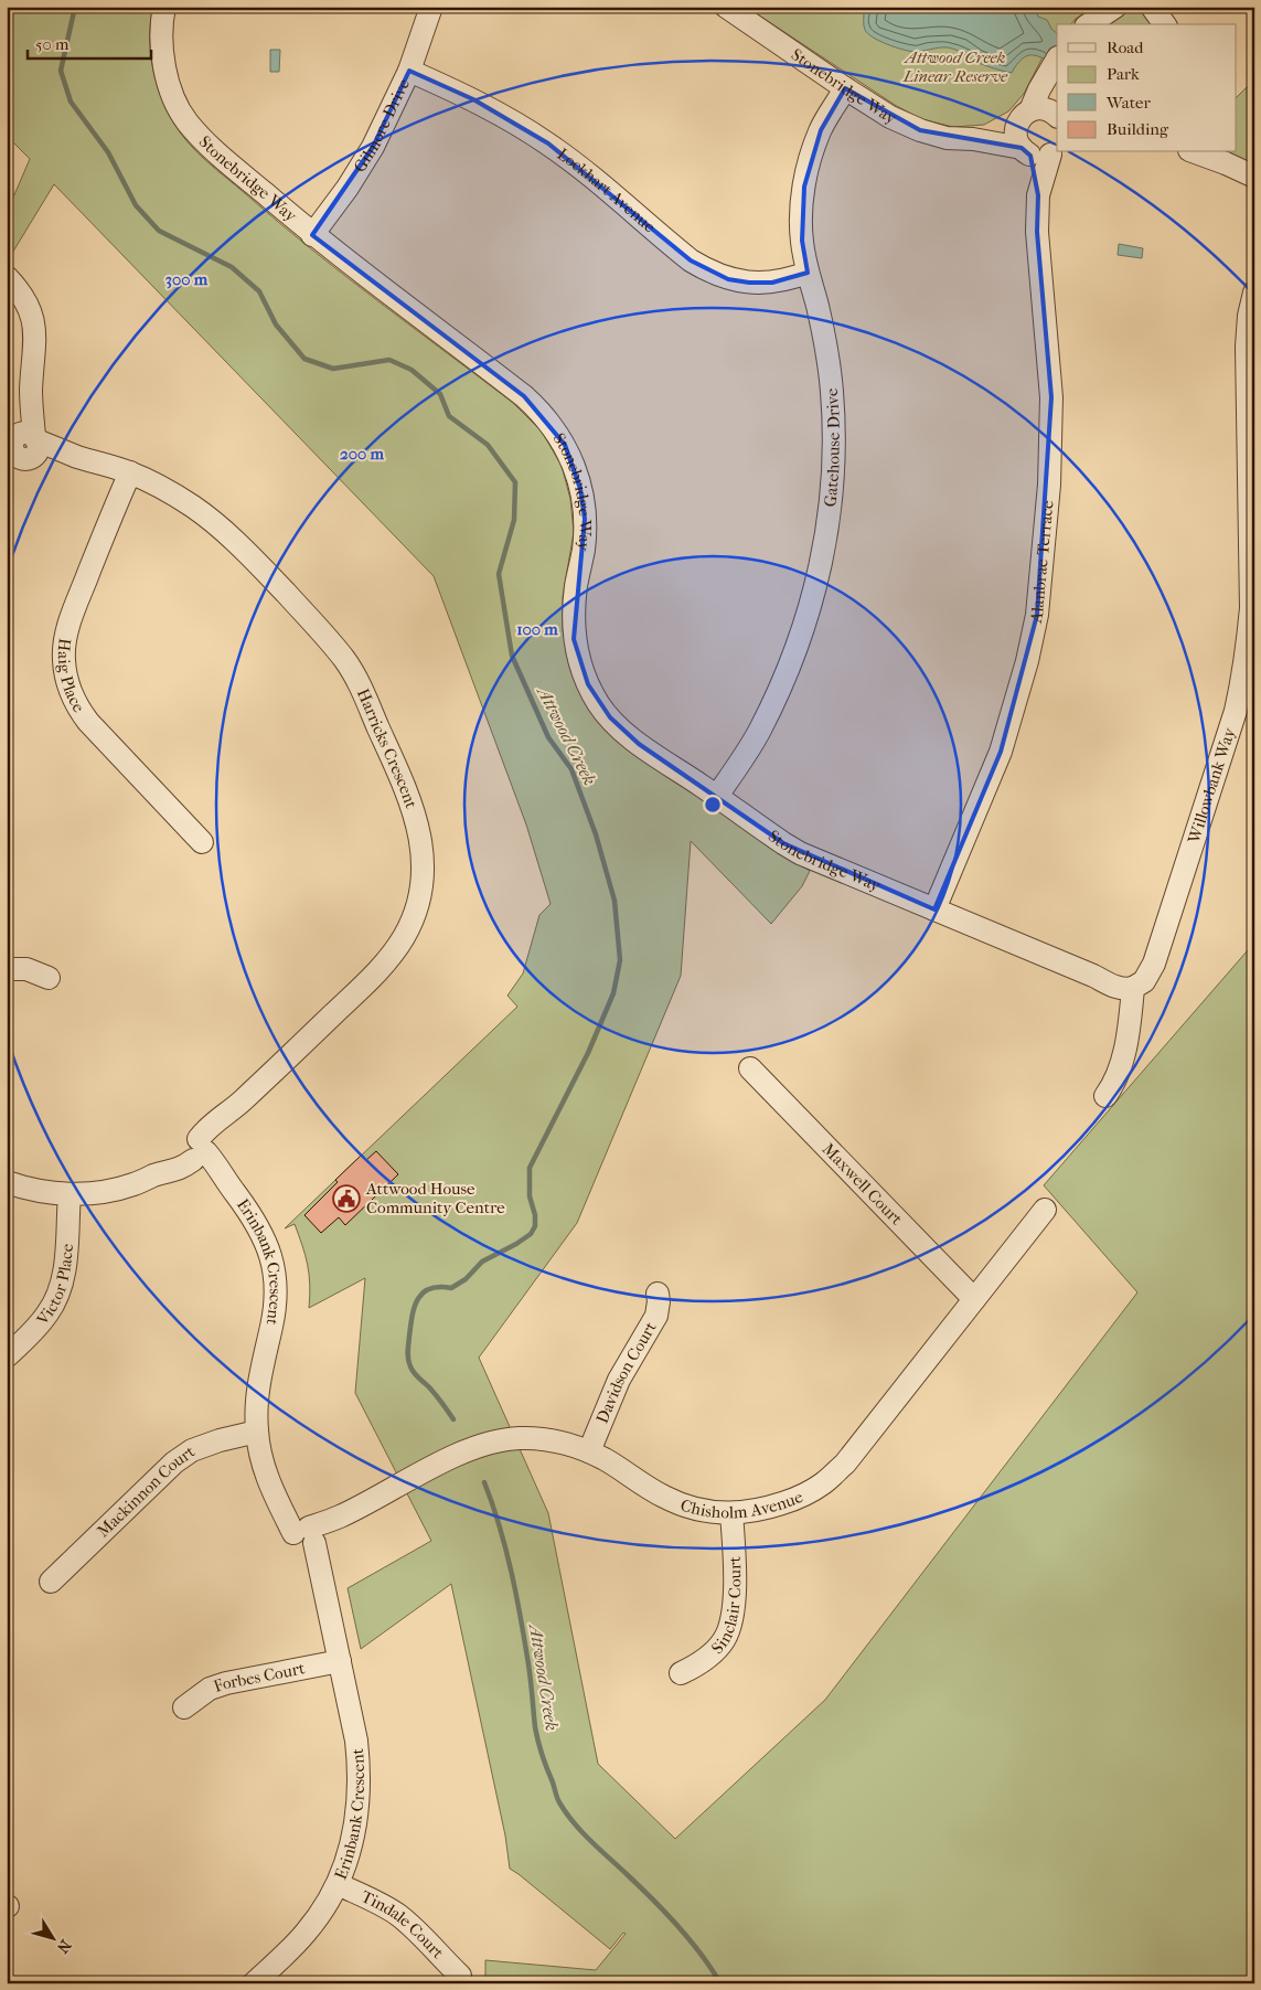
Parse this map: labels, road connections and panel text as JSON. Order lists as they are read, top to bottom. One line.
{"streets":{"street":["Stonebridge Way","Gilmore Drive","Lockhart Avenue","Gatehouse Drive","Alanbrae Terrace","Haig Place","Harricks Crescent","Willowbank Way","Maxwell Court","Erinbank Crescent","Victor Place","Davidson Court","Mackinnon Court","Chisholm Avenue","Sinclair Court","Forbes Court","Tindale Court"]},"crossings":[["Stonebridge Way","Gilmore Drive"],["Stonebridge Way","Gatehouse Drive"],["Stonebridge Way","Alanbrae Terrace"],["Stonebridge Way","Willowbank Way"],["Gilmore Drive","Lockhart Avenue"],["Lockhart Avenue","Gatehouse Drive"],["Haig Place","Harricks Crescent"],["Harricks Crescent","Erinbank Crescent"],["Harricks Crescent","Victor Place"],["Maxwell Court","Chisholm Avenue"],["Erinbank Crescent","Mackinnon Court"],["Erinbank Crescent","Chisholm Avenue"],["Erinbank Crescent","Forbes Court"],["Erinbank Crescent","Tindale Court"],["Davidson Court","Chisholm Avenue"],["Chisholm Avenue","Sinclair Court"]],"water":["Attwood Creek"],"parks":["Attwood Creek Linear Reserve"],"places":{"public building":["Attwood House Community Centre"]},"legend":["Road","Park","Water","Building"],"scale_bar":"50 m","north":"bottom right","rings":["300 m","200 m","100 m"]}
